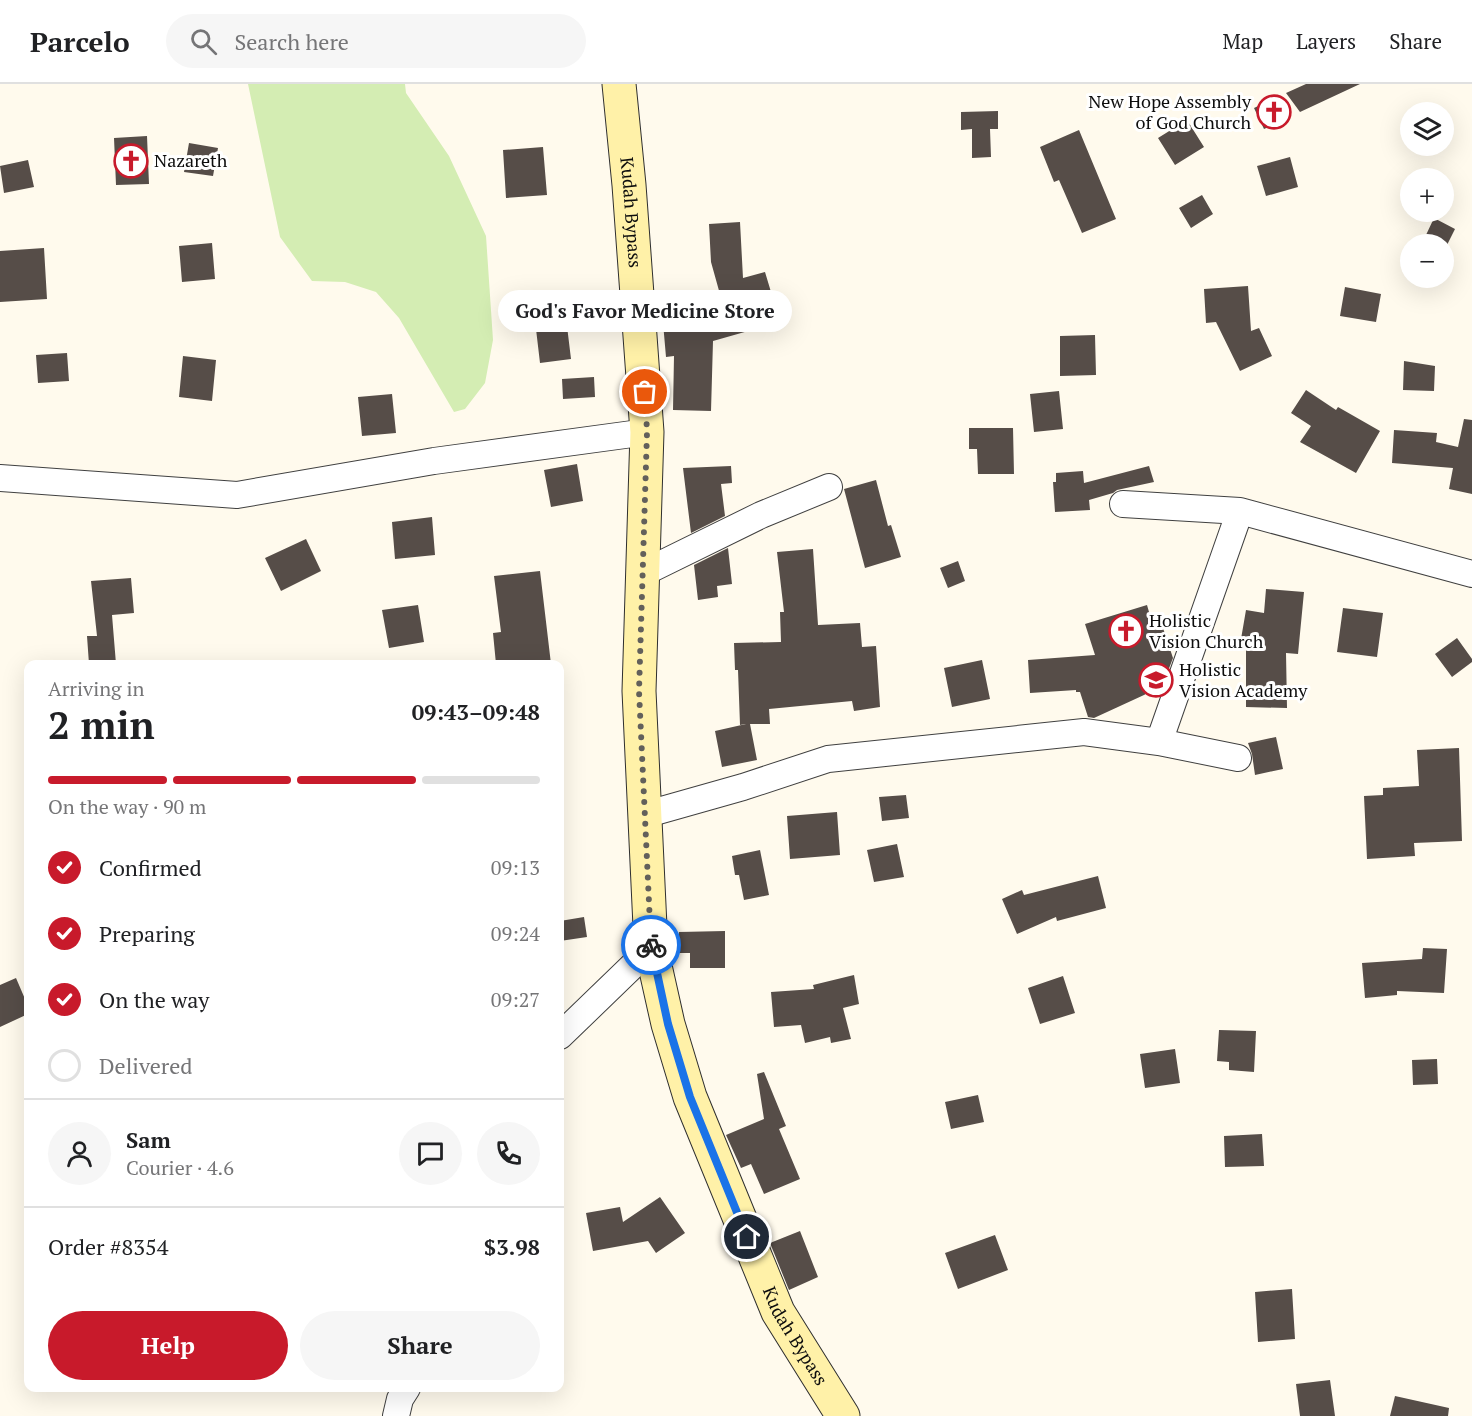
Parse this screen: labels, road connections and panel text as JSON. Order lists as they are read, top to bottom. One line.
{"streets":{"street":["Kudah Bypass"]},"places":{"church":["New Hope Assembly of God Church","Nazareth","Holistic Vision Church"],"other":["God's Favor Medicine Store"],"school or university":["Holistic Vision Academy"]},"page":{"header":"Parcelo","search":"Search here","nav":["Map","Layers","Share"],"map_buttons":["+","−"],"bubble":"God's Favor Medicine Store","heading":["2 min","Arriving in","09:43–09:48"],"panel":["Sam","Courier · 4.6","Order #8354","$3.98"],"bar":"On the way · 90 m","list":[["Confirmed","09:13"],["Preparing","09:24"],["On the way","09:27"],"Delivered"],"buttons":["Help","Share"]}}
